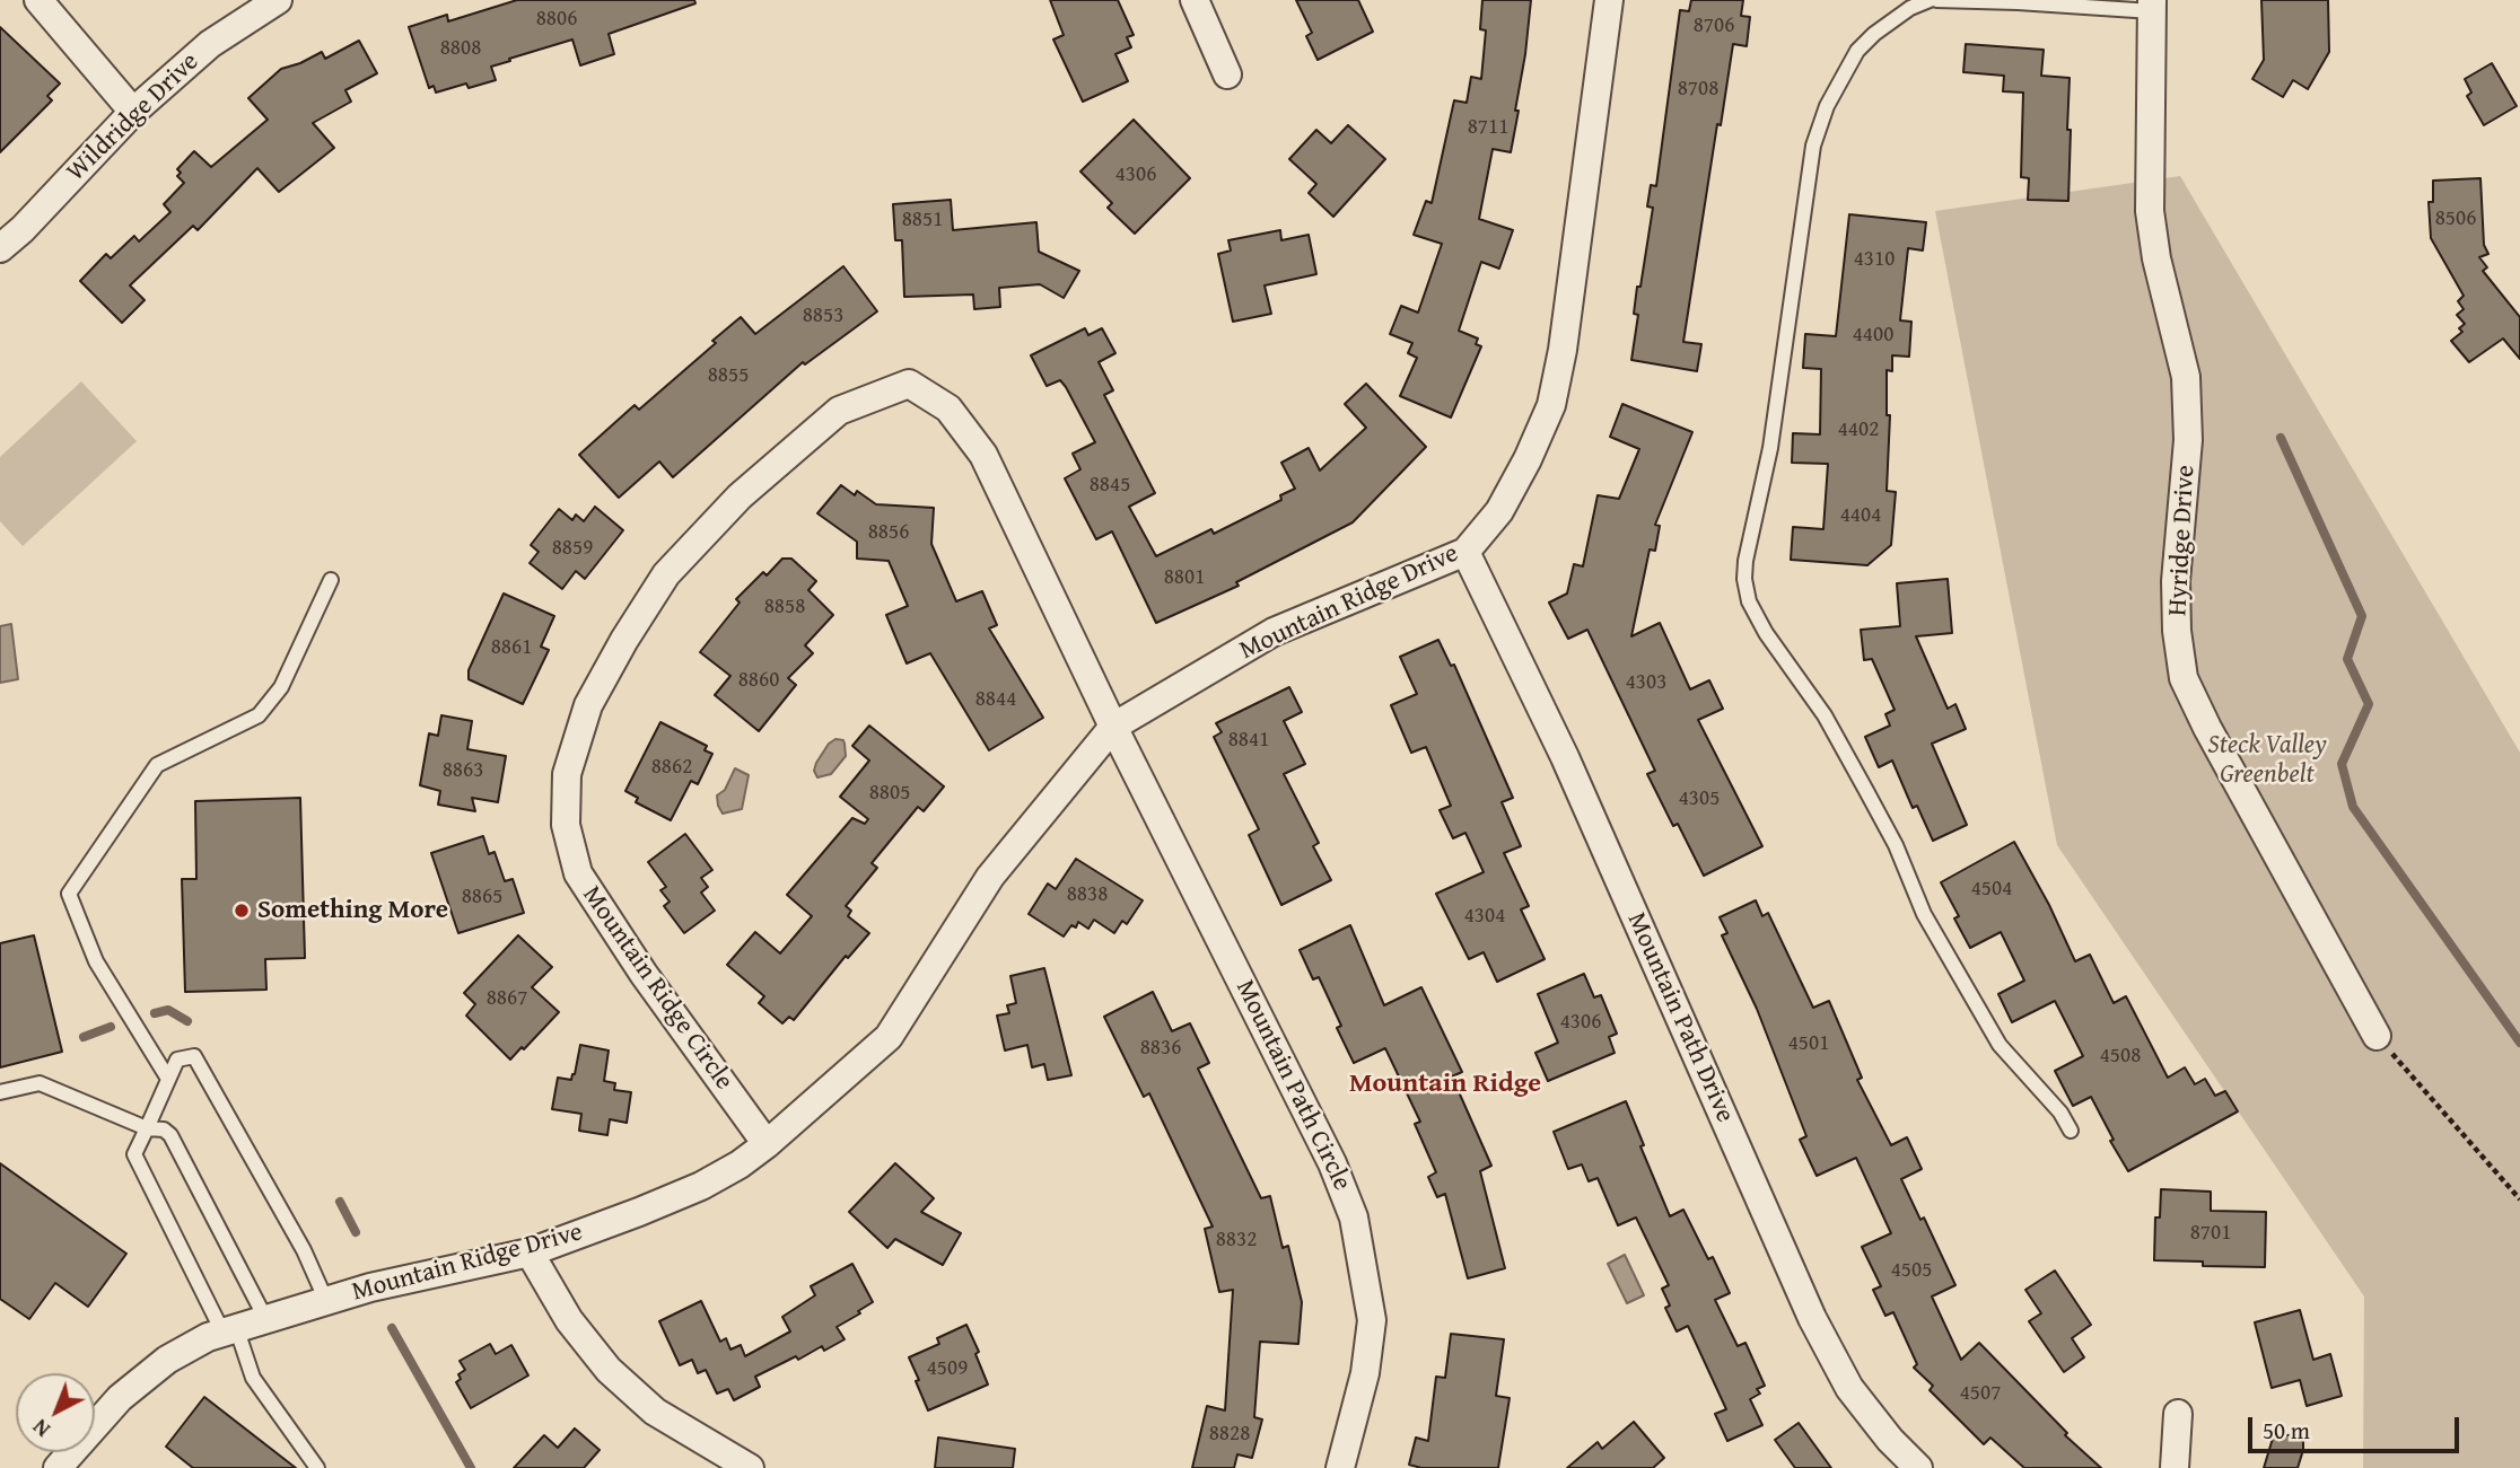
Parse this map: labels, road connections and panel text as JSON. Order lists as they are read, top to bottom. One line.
{"streets":{"street":["Wildridge Drive","Hyridge Drive","Mountain Ridge Drive","Mountain Ridge Circle","Mountain Path Drive","Mountain Path Circle"]},"crossings":[["Mountain Ridge Drive","Mountain Ridge Circle"],["Mountain Ridge Drive","Mountain Path Drive"],["Mountain Ridge Drive","Mountain Path Circle"],["Mountain Ridge Circle","Mountain Path Circle"]],"districts":["Mountain Ridge"],"parks":["Steck Valley Greenbelt"],"places":["Something More"],"house_numbers":["8806","8706","8808","8708","8711","4306","8506","8851","4310","8853","4400","8855","4402","8845","4404","8856","8859","8801","8858","8861","8860","4303","8844","8841","8862","8863","8805","4305","4504","8838","8865","4304","8867","4306","4501","8836","4508","8701","8832","4505","4509","4507","8828"],"scale_bar":"50 m","north":"bottom left"}
